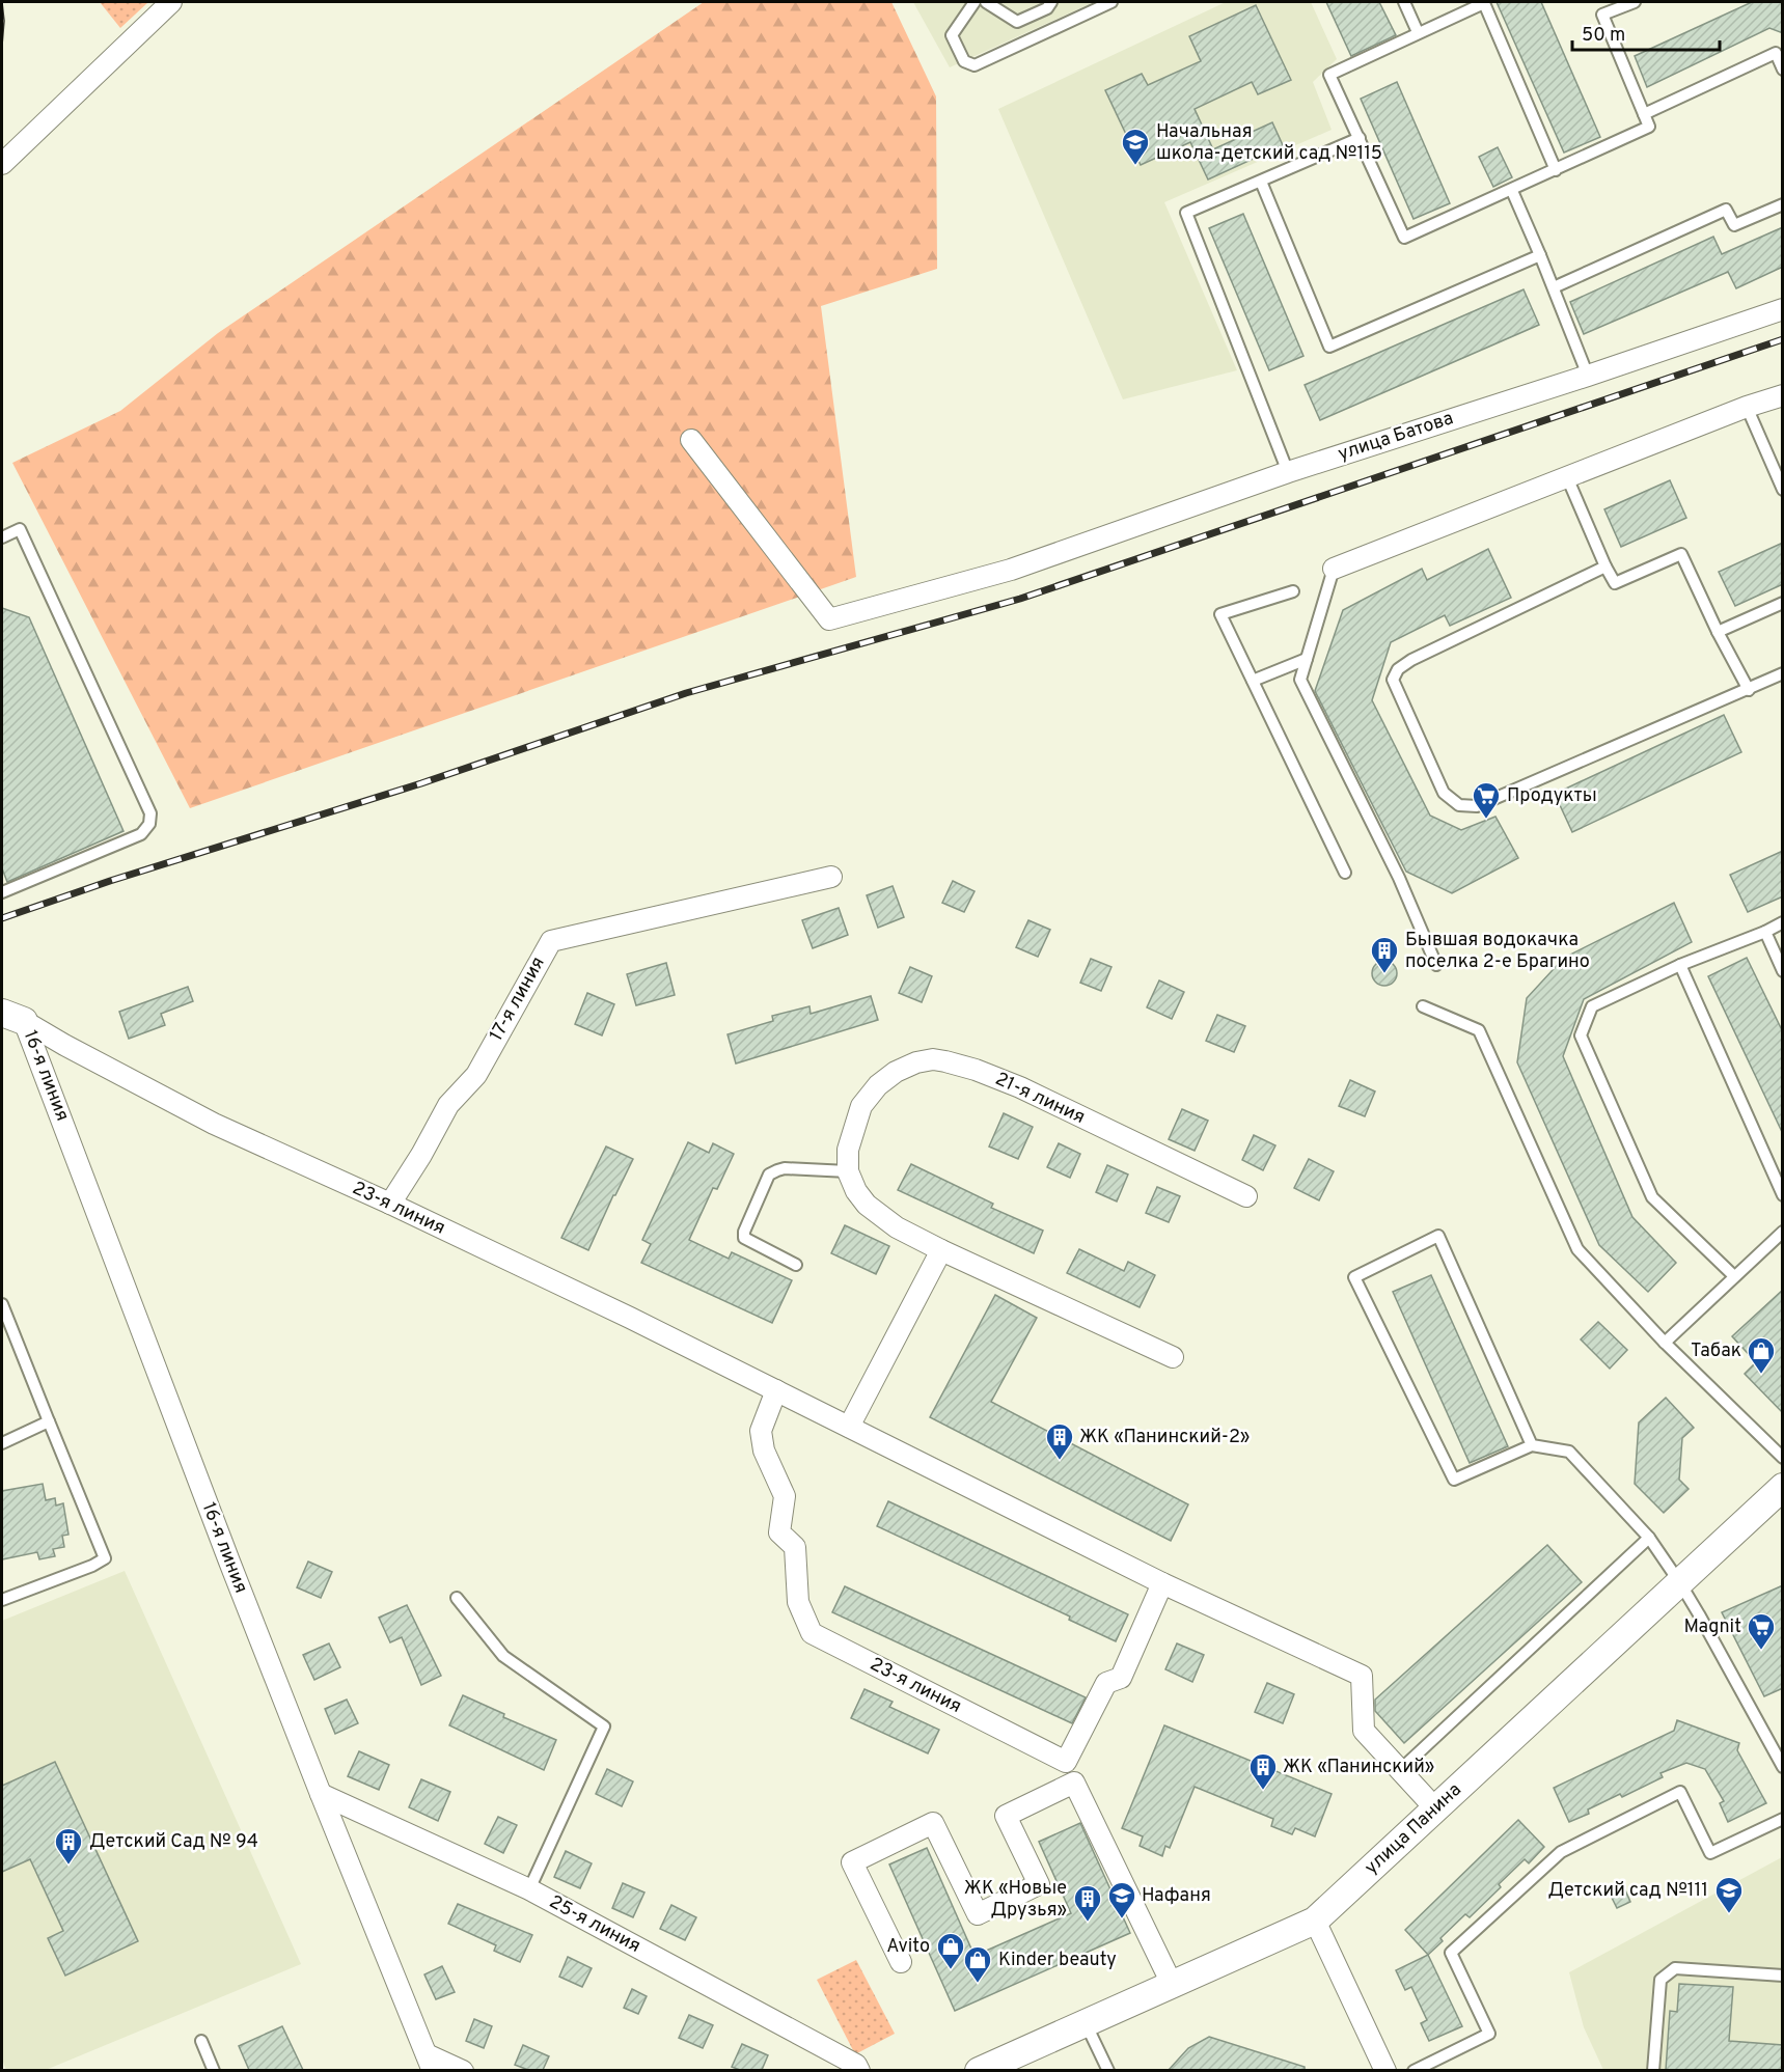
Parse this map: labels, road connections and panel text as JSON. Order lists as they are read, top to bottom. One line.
{"streets":{"street":["улица Батова","17-я линия","16-я линия","21-я линия","23-я линия","улица Панина","25-я линия"]},"crossings":[["17-я линия","23-я линия"],["16-я линия","23-я линия"],["16-я линия","25-я линия"],["23-я линия","улица Панина"]],"places":{"school or university":["Начальная школа-детский сад №115","Детский сад №111","Нафаня"],"supermarket":["Продукты","Magnit"],"building":["Бывшая водокачка поселка 2-е Брагино","ЖК «Панинский-2»","ЖК «Панинский»","Детский Сад № 94","ЖК «Новые Друзья»"],"shop":["Табак","Avito","Kinder beauty"]},"scale_bar":"50 m"}
